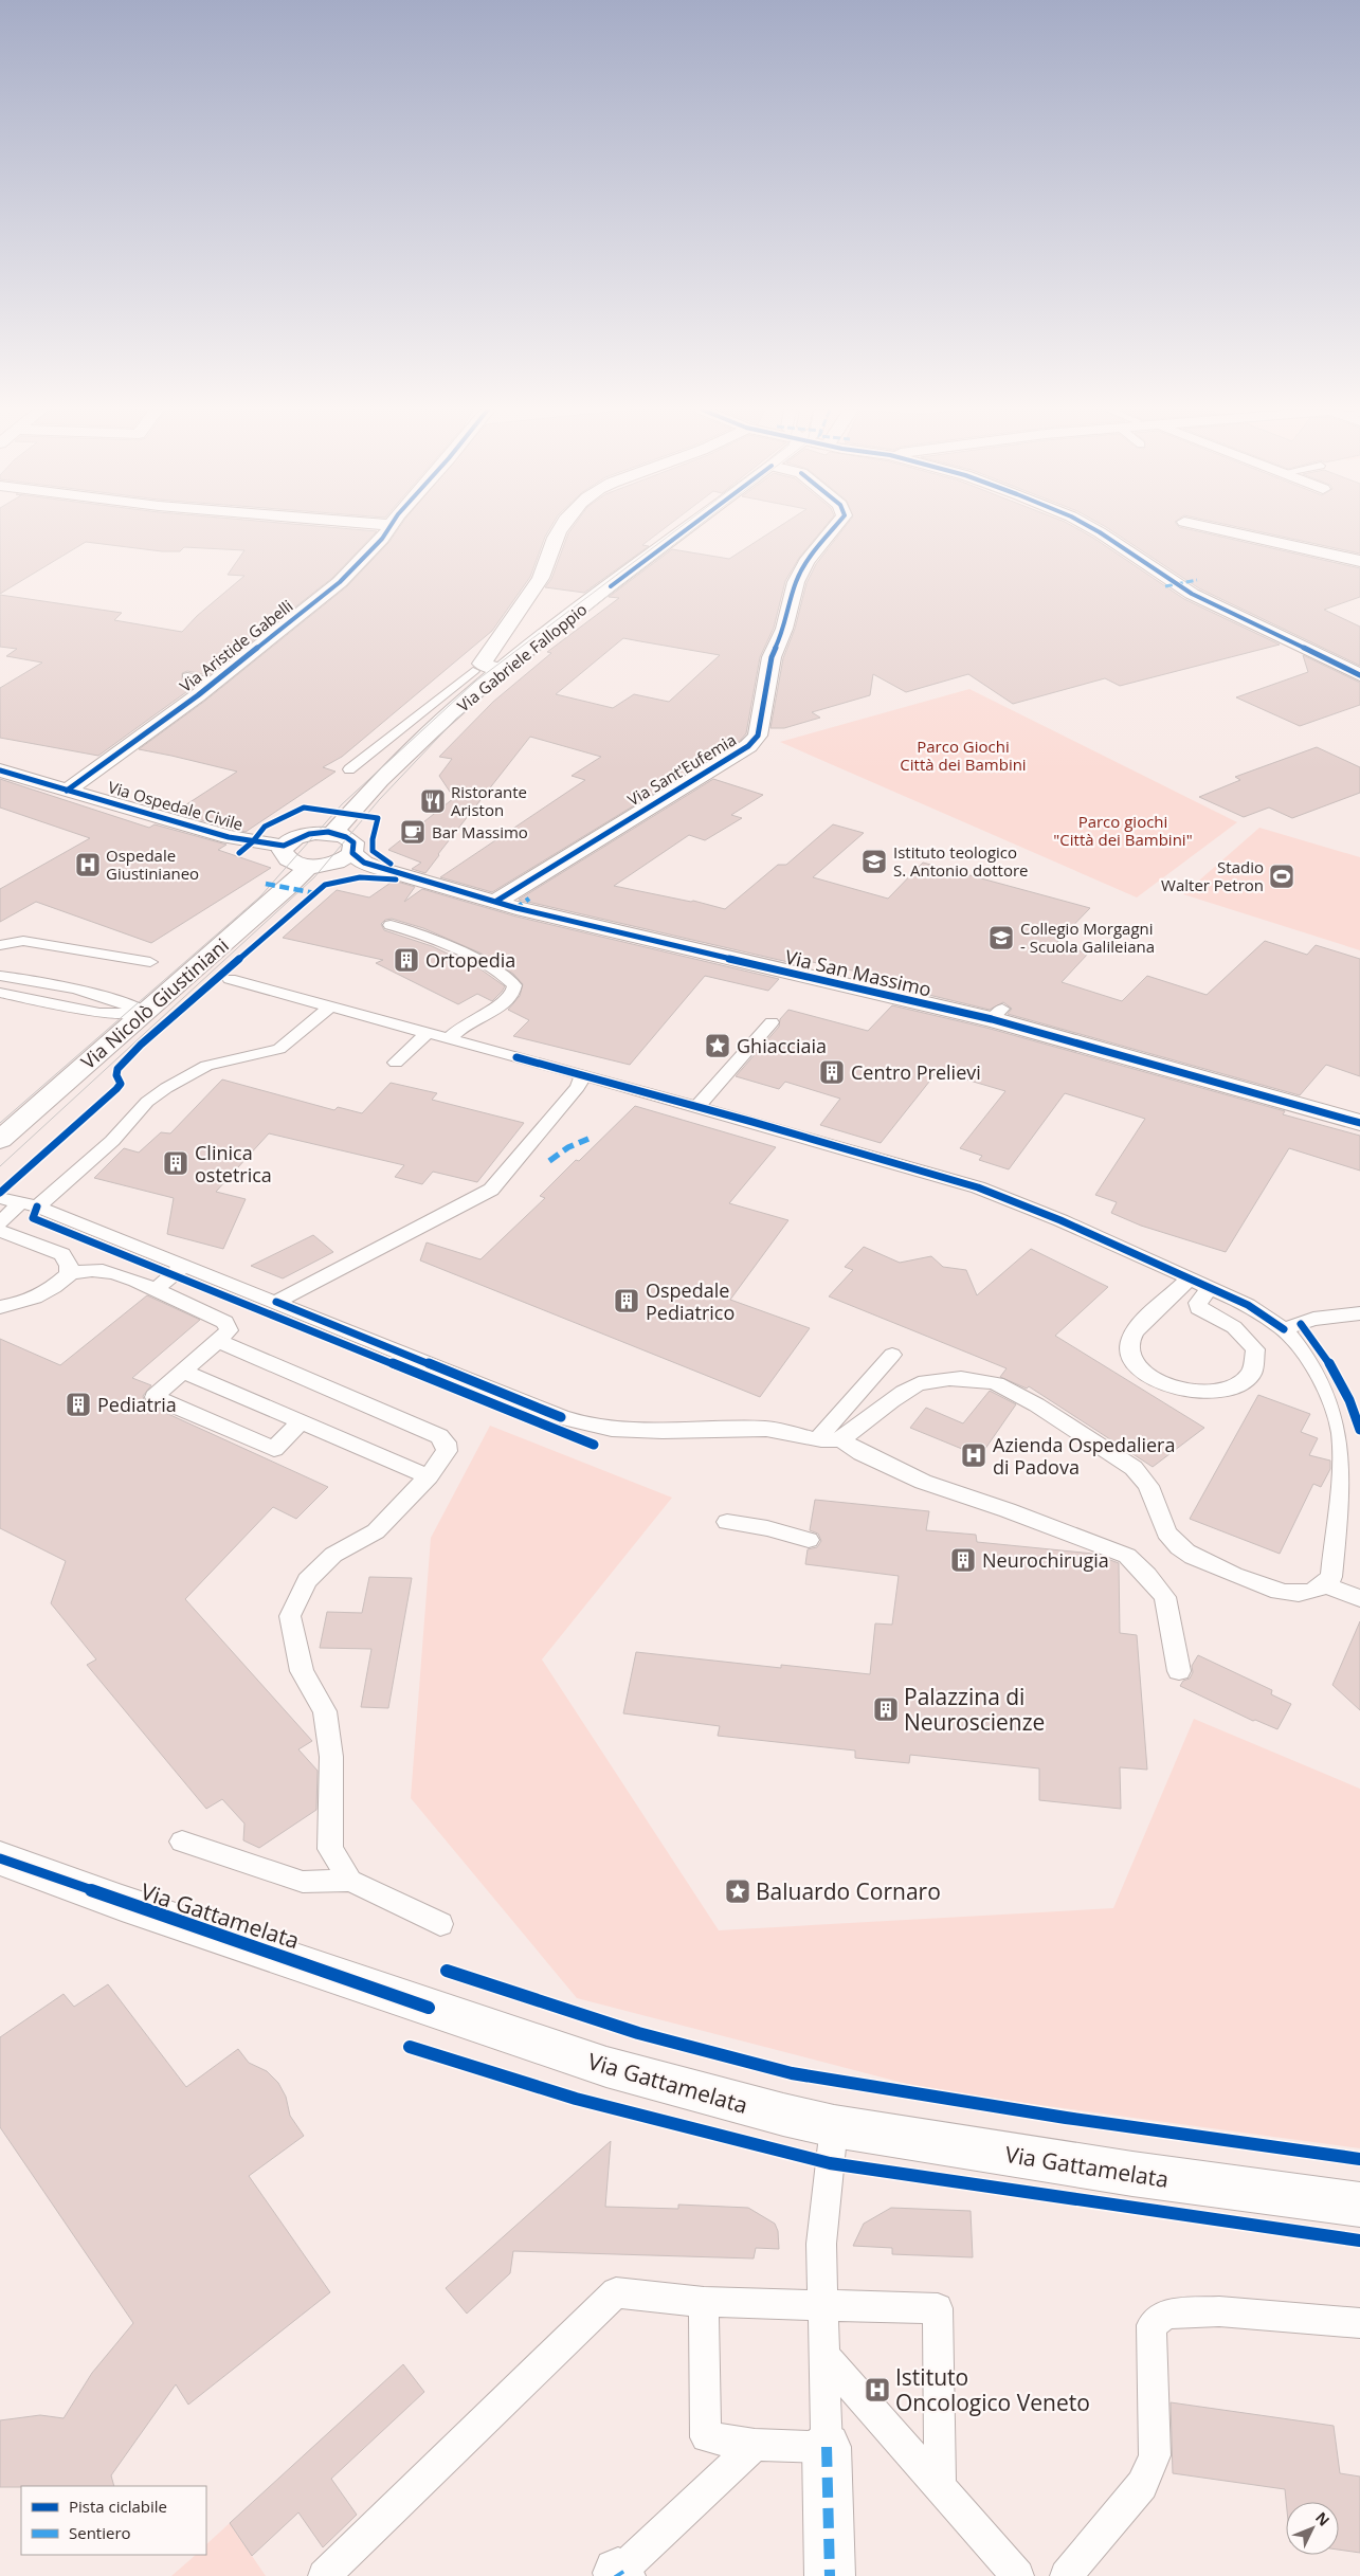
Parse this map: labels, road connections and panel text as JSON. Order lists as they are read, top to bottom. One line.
{"streets":{"street":["Via Aristide Gabelli","Via Gabriele Falloppio","Via Sant'Eufemia","Via Ospedale Civile","Via San Massimo","Via Nicolò Giustiniani","Via Gattamelata"]},"crossings":[["Via Aristide Gabelli","Via Ospedale Civile"],["Via Sant'Eufemia","Via San Massimo"]],"parks":["Parco Giochi Città dei Bambini","Parco giochi \"Città dei Bambini\""],"places":{"restaurant":["Ristorante Ariston"],"cafe":["Bar Massimo"],"school or university":["Istituto teologico S. Antonio dottore","Collegio Morgagni - Scuola Galileiana"],"hospital":["Ospedale Giustinianeo","Azienda Ospedaliera di Padova","Istituto Oncologico Veneto"],"sports":["Stadio Walter Petron"],"building":["Ortopedia","Centro Prelievi","Clinica ostetrica","Ospedale Pediatrico","Pediatria","Neurochirugia","Palazzina di Neuroscienze"],"place":["Ghiacciaia","Baluardo Cornaro"]},"legend":["Pista ciclabile","Sentiero"],"north":"top right"}
